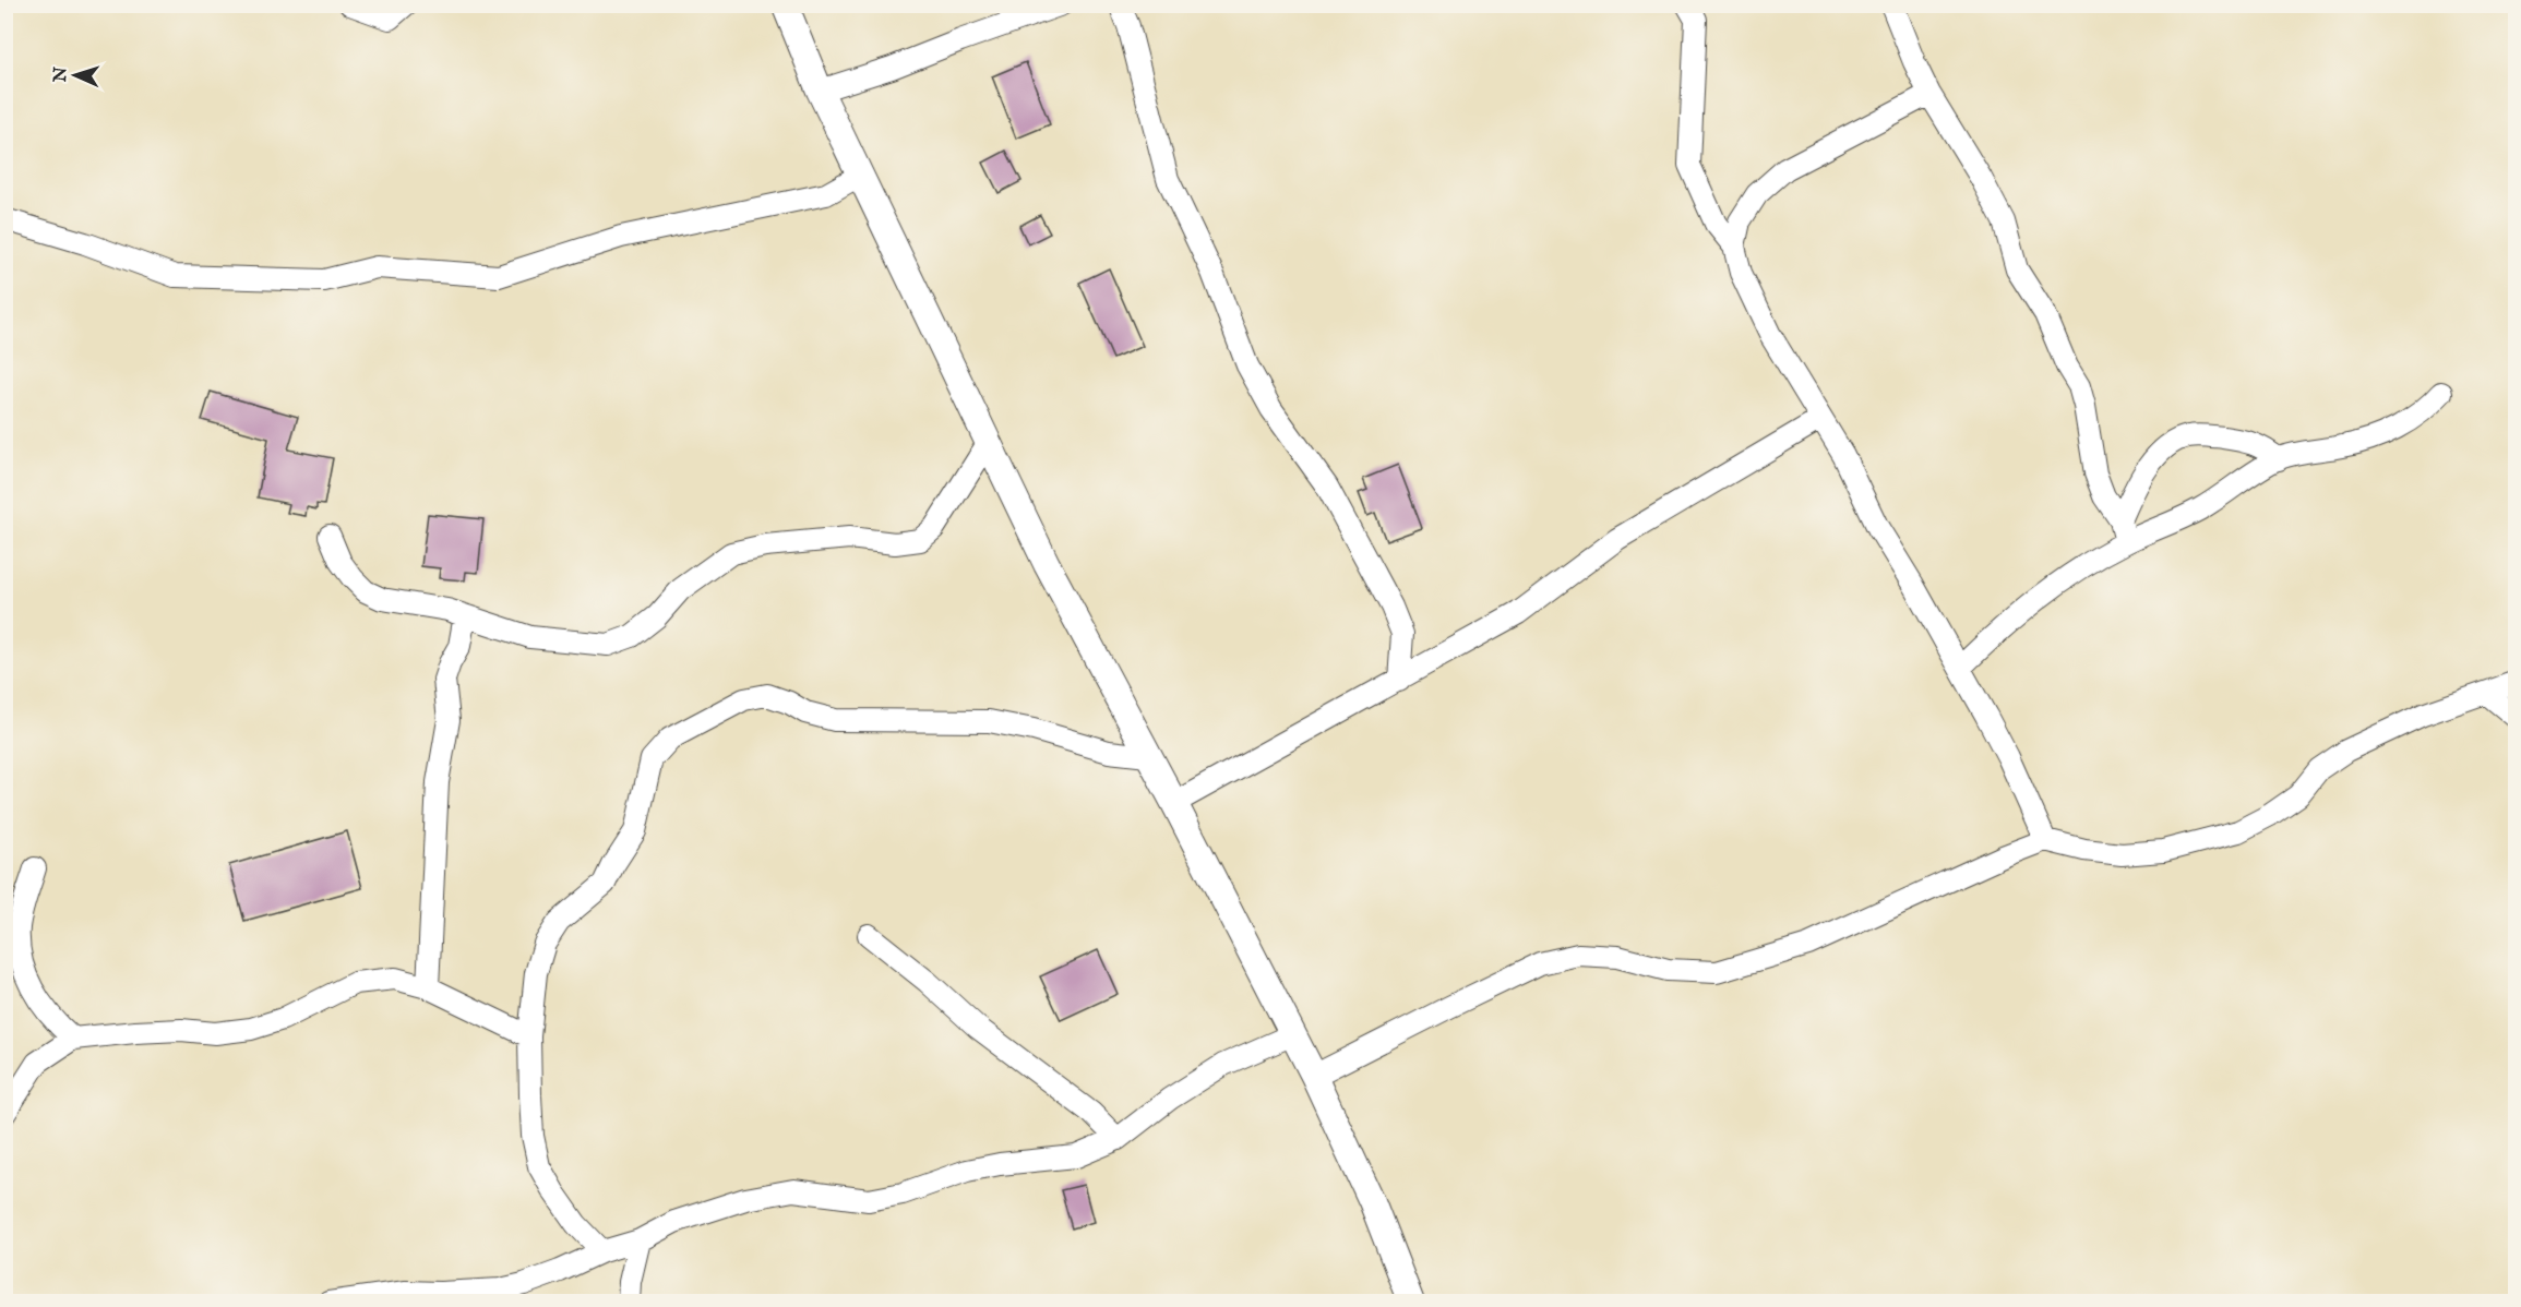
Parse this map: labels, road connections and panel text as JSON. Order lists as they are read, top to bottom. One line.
{"north":"left"}
